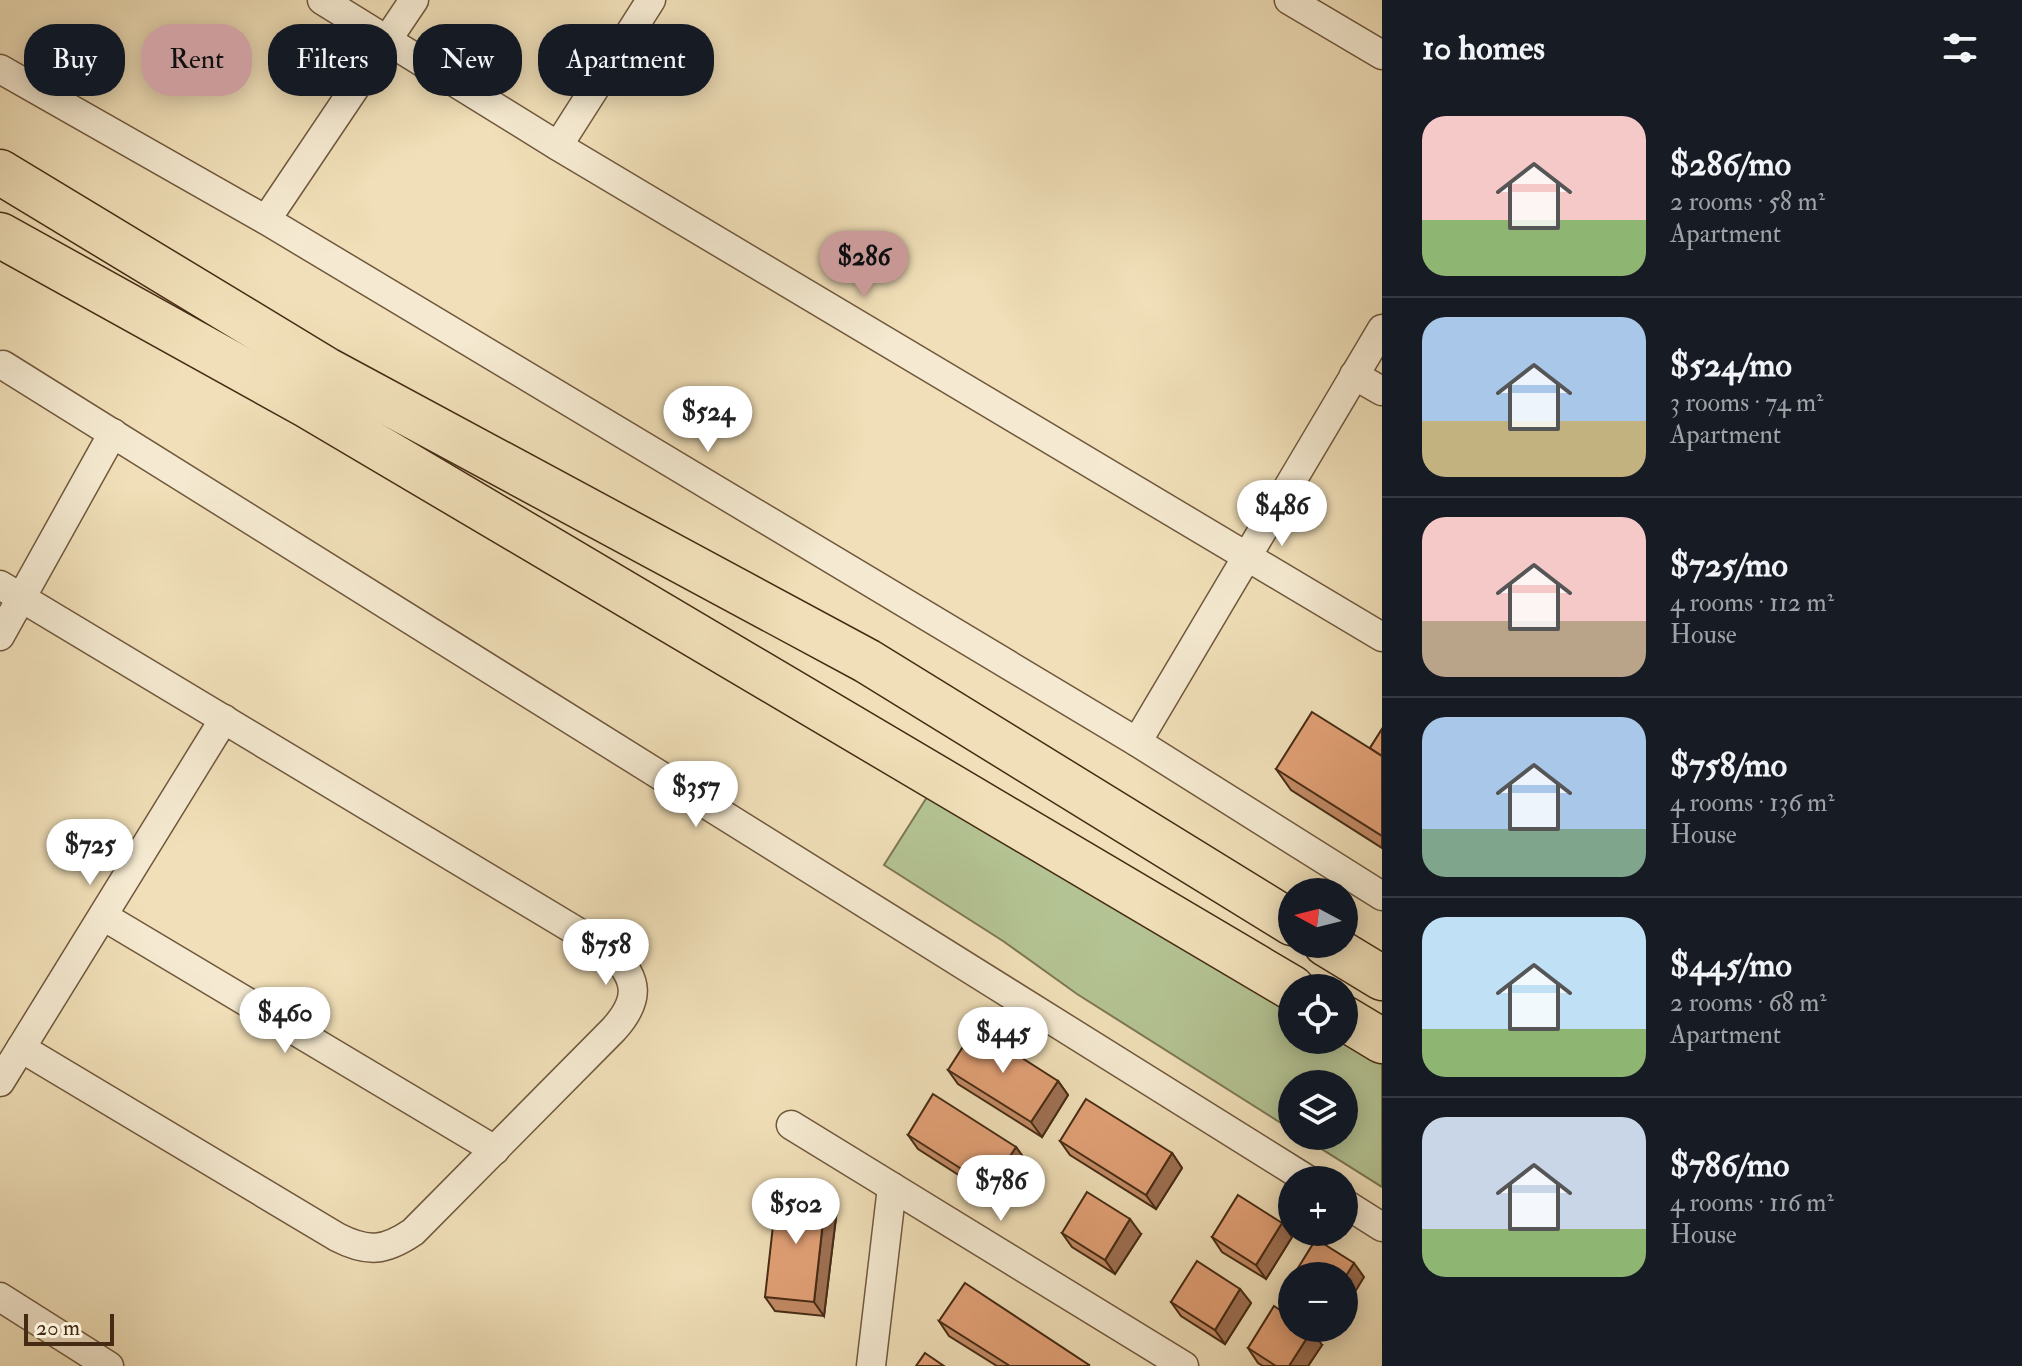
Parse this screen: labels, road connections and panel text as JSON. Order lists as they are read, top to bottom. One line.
{"scale_bar":"20 m","north":"left","page":{"heading":"10 homes","chip":["Buy","Rent","Filters","New","Apartment"],"list":[{"name":"$286/mo","note":"2 rooms · 58 m² · Apartment"},{"name":"$524/mo","note":"3 rooms · 74 m² · Apartment"},{"name":"$725/mo","note":"4 rooms · 112 m² · House"},{"name":"$758/mo","note":"4 rooms · 136 m² · House"},{"name":"$445/mo","note":"2 rooms · 68 m² · Apartment"},{"name":"$786/mo","note":"4 rooms · 116 m² · House"}],"price":["$286","$524","$486","$357","$725","$758","$460","$445","$786","$502"],"map_buttons":["+","−"],"scale":"20 m"}}
